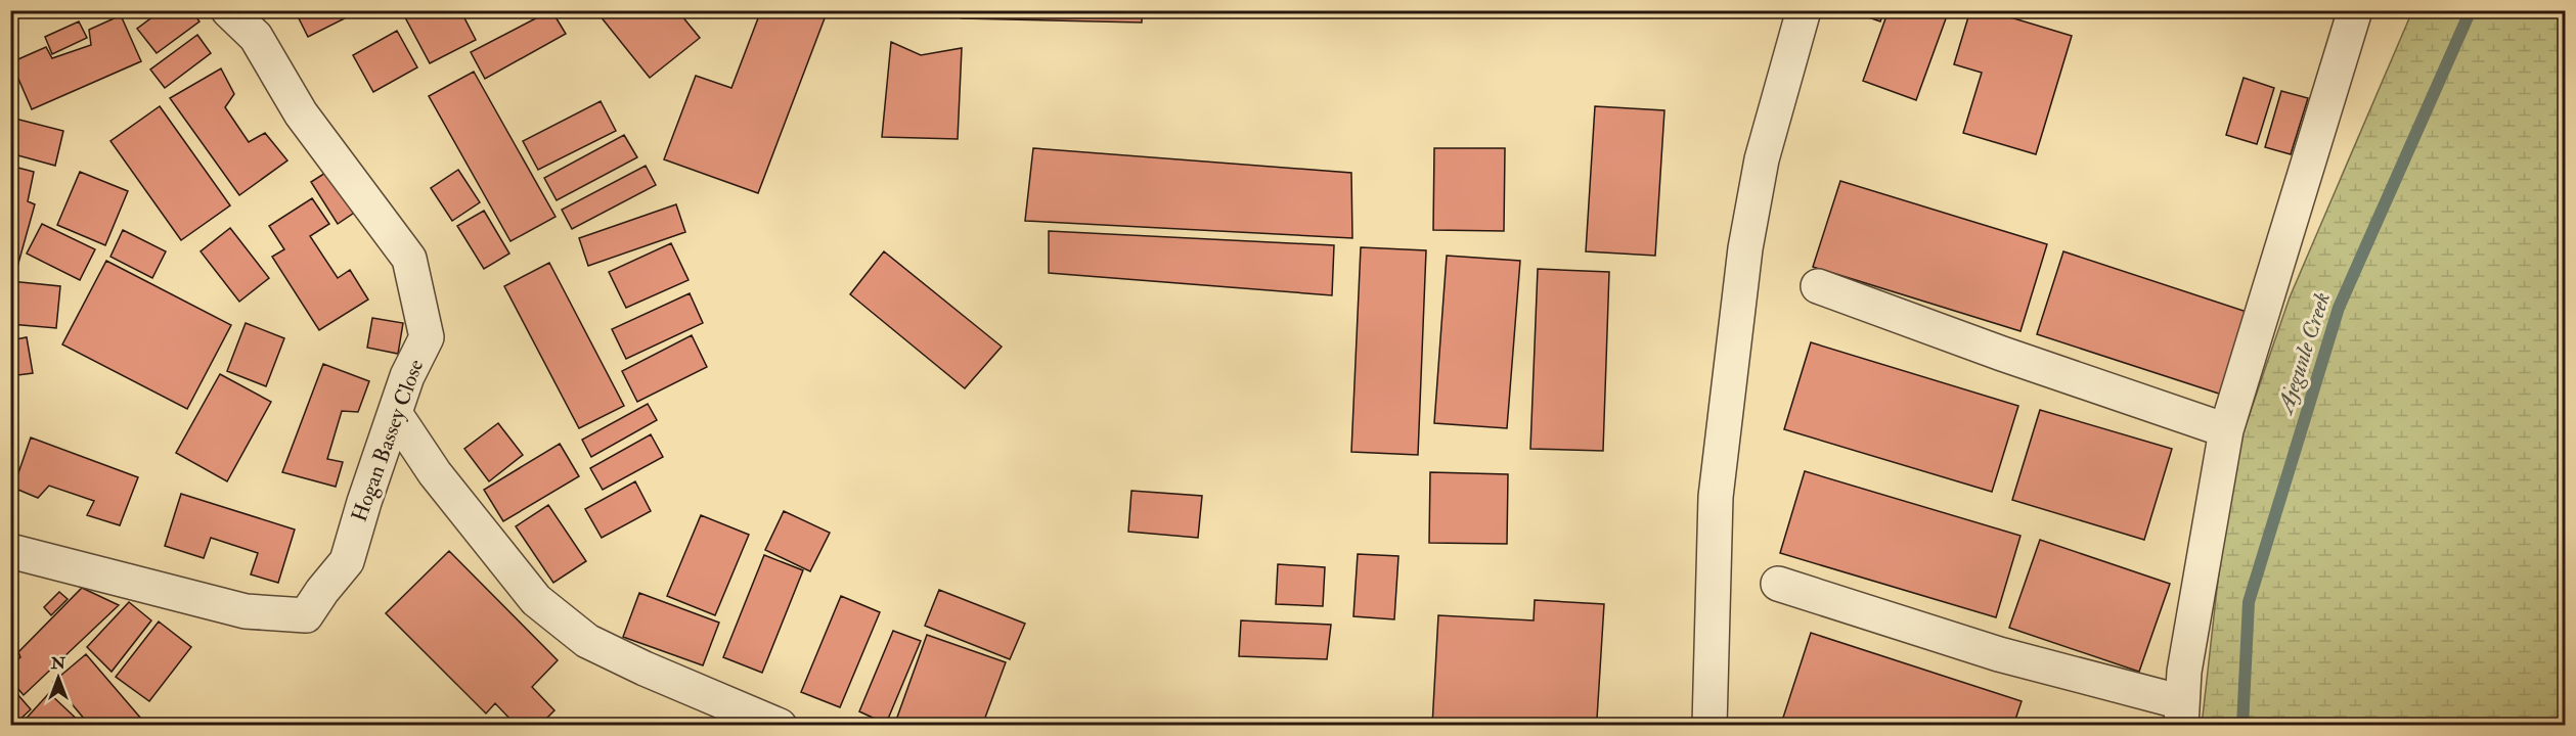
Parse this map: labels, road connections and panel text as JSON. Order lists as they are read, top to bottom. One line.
{"streets":{"street":["Hogan Bassey Close"]},"water":["Ajegunle Creek"],"north":"top"}
